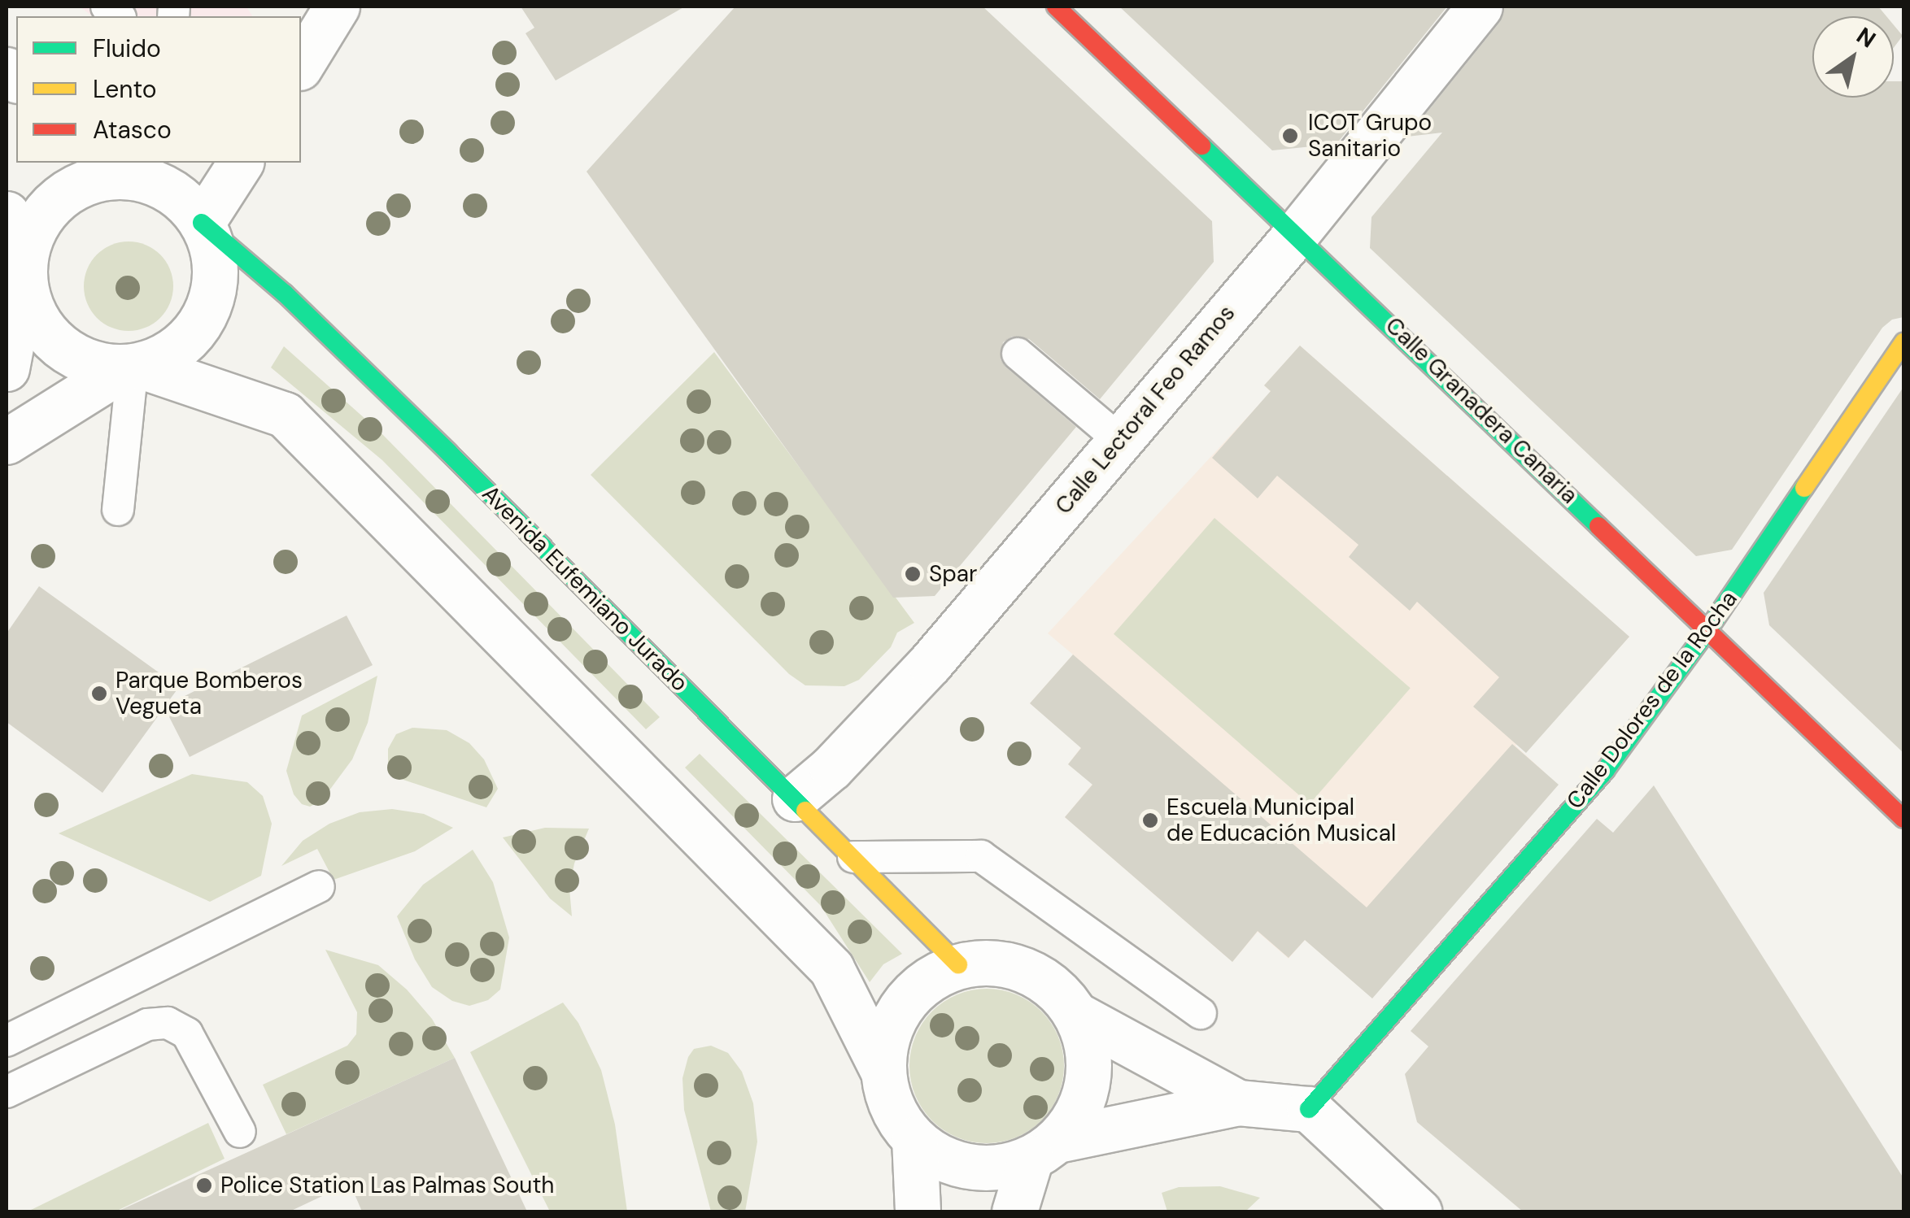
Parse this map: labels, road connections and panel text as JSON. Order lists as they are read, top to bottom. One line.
{"streets":{"street":["Calle Lectoral Feo Ramos","Calle Granadera Canaria","Avenida Eufemiano Jurado","Calle Dolores de la Rocha"]},"crossings":[["Calle Lectoral Feo Ramos","Calle Granadera Canaria"],["Calle Lectoral Feo Ramos","Avenida Eufemiano Jurado"],["Calle Granadera Canaria","Calle Dolores de la Rocha"]],"places":["ICOT Grupo Sanitario","Spar","Parque Bomberos Vegueta","Escuela Municipal de Educación Musical","Police Station Las Palmas South"],"legend":["Fluido","Lento","Atasco"],"north":"top right"}
